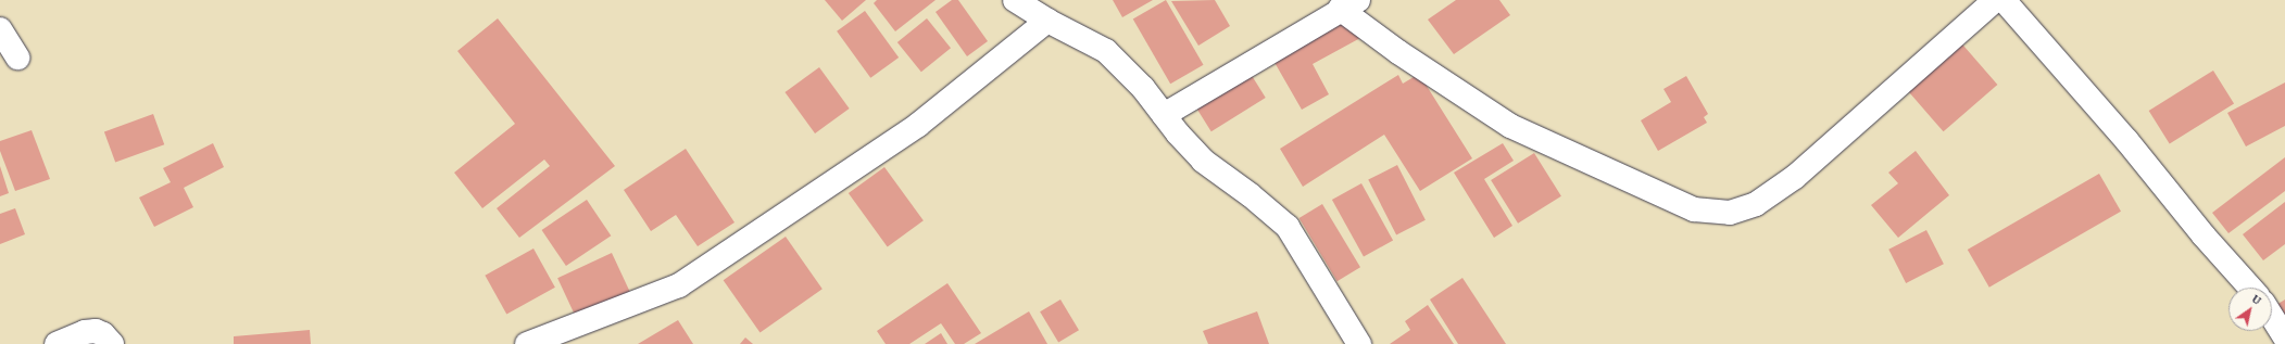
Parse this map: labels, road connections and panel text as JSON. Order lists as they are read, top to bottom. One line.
{"north":"top right"}
